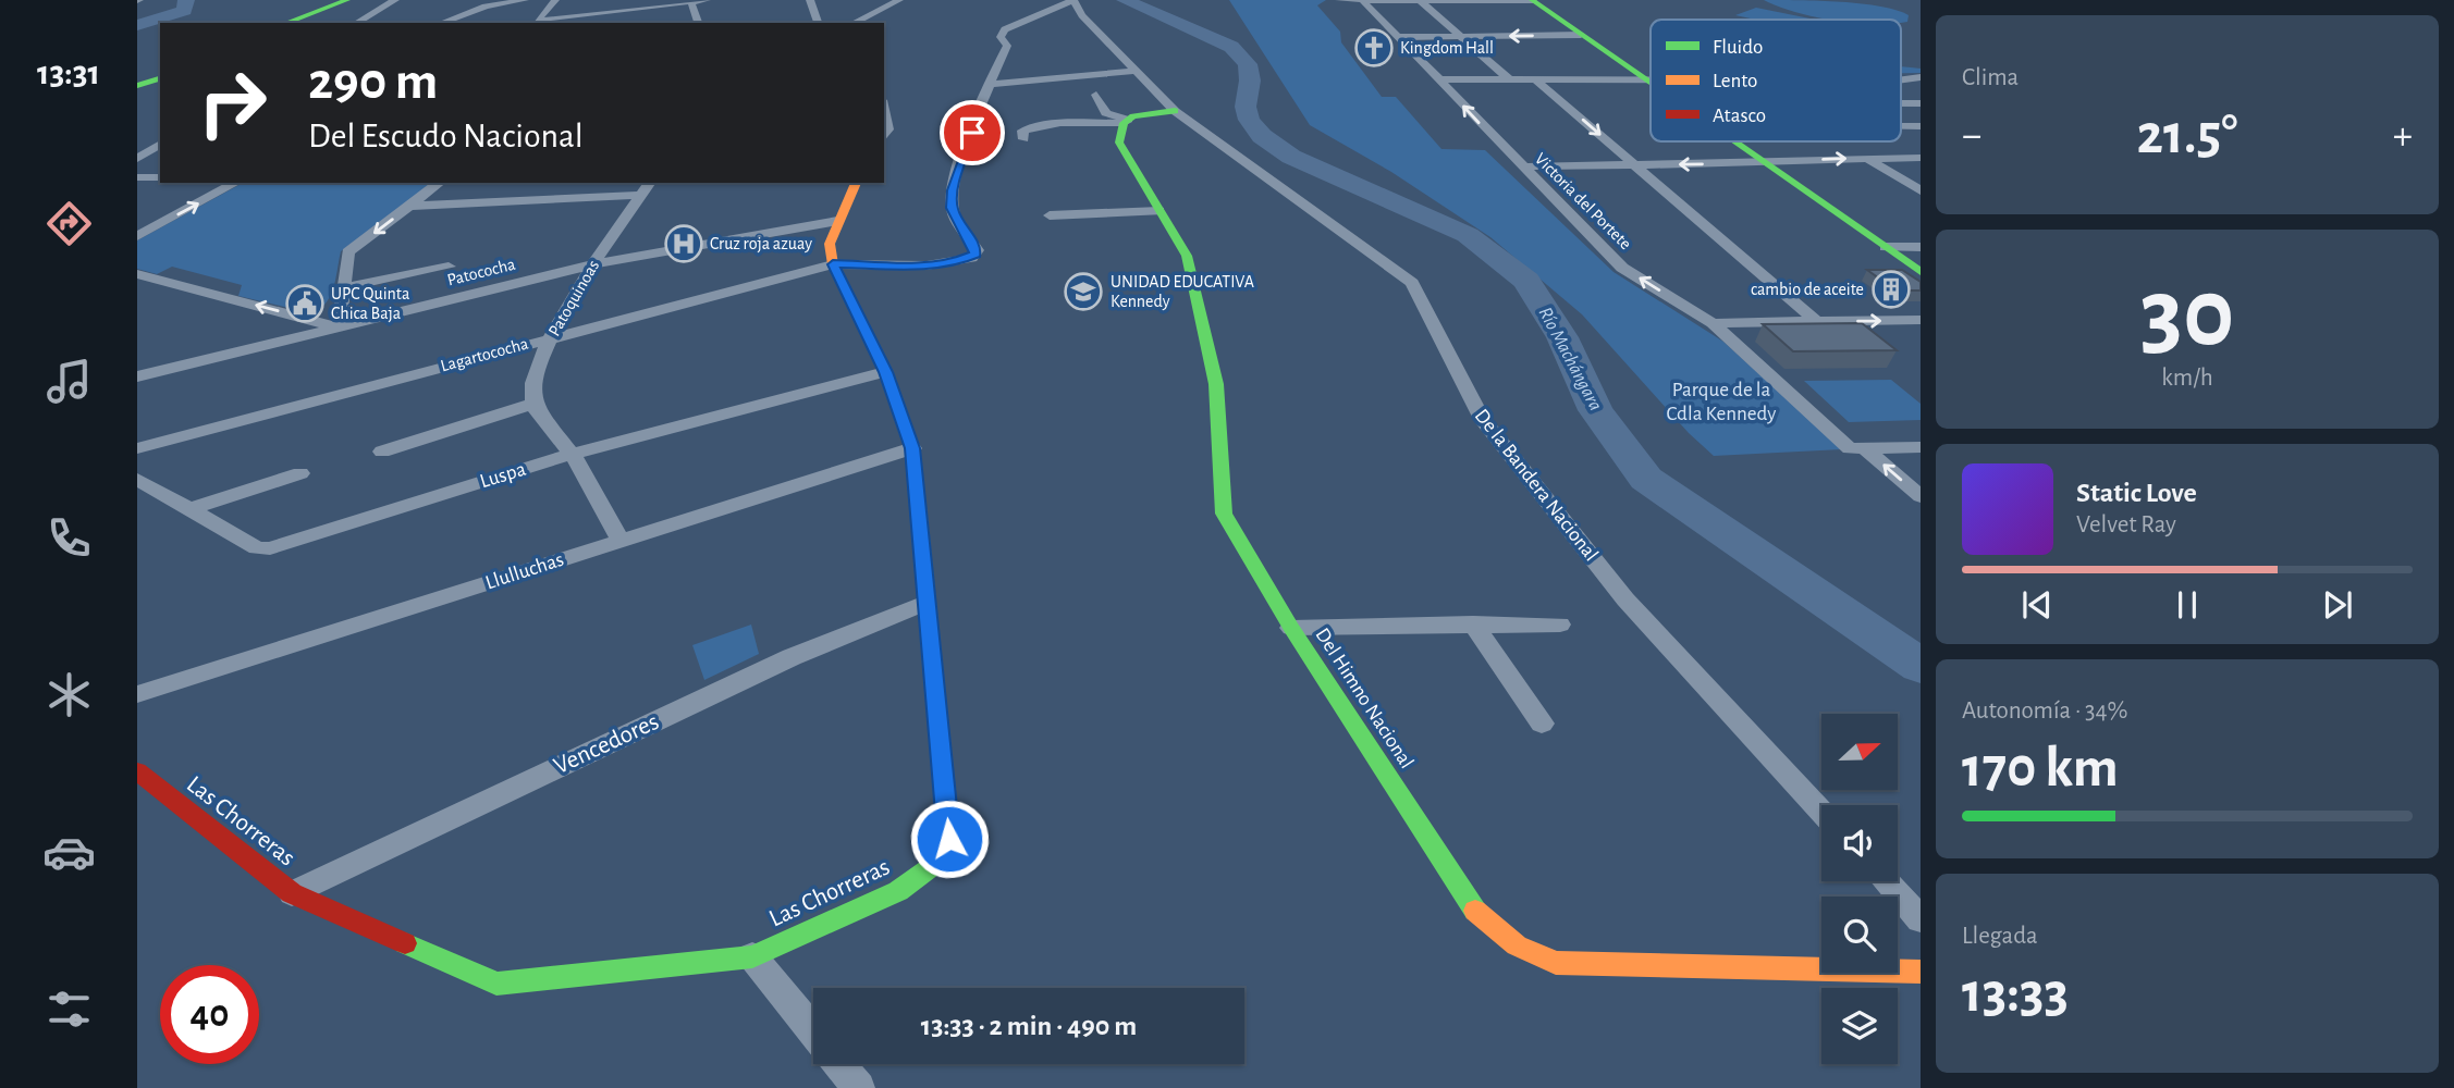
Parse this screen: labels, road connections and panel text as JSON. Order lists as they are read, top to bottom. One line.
{"streets":{"street":["Victoria del Portete","Patococha","Patoquinoas","Lagartococha","Luspa","De la Bandera Nacional","Llulluchas","Del Himno Nacional","Vencedores","Las Chorreras"]},"crossings":[["Patococha","Patoquinoas"],["Patococha","Las Chorreras"],["Patoquinoas","Lagartococha"],["Lagartococha","Las Chorreras"],["Luspa","Las Chorreras"],["Llulluchas","Las Chorreras"],["Vencedores","Las Chorreras"]],"water":["Río Machángara"],"parks":["Parque de la Cdla Kennedy"],"places":{"church":["Kingdom Hall"],"hospital":["Cruz roja azuay"],"building":["cambio de aceite"],"school or university":["UNIDAD EDUCATIVA Kennedy"],"public building":["UPC Quinta Chica Baja"]},"legend":["Fluido","Lento","Atasco"],"north":"right","page":{"tabs":"13:31","tile":["Clima",["30","km/h"],["Autonomía · 34%","170 km"],["Llegada","13:33"]],"turn":["290 m","Del Escudo Nacional"],"heat":["−","21.5°","+"],"song":["Static Love","Velvet Ray"],"limit":"40","trip":"13:33 · 2 min · 490 m"}}
